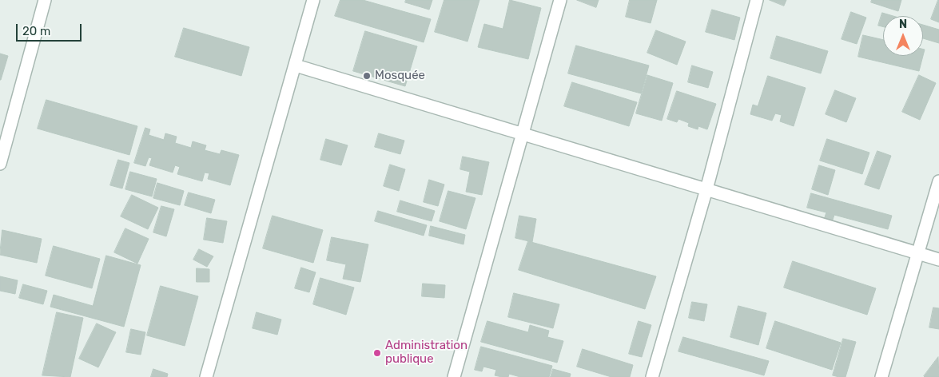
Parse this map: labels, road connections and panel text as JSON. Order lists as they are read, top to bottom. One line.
{"places":["Mosquée","Administration publique"],"scale_bar":"20 m","north":"top"}
